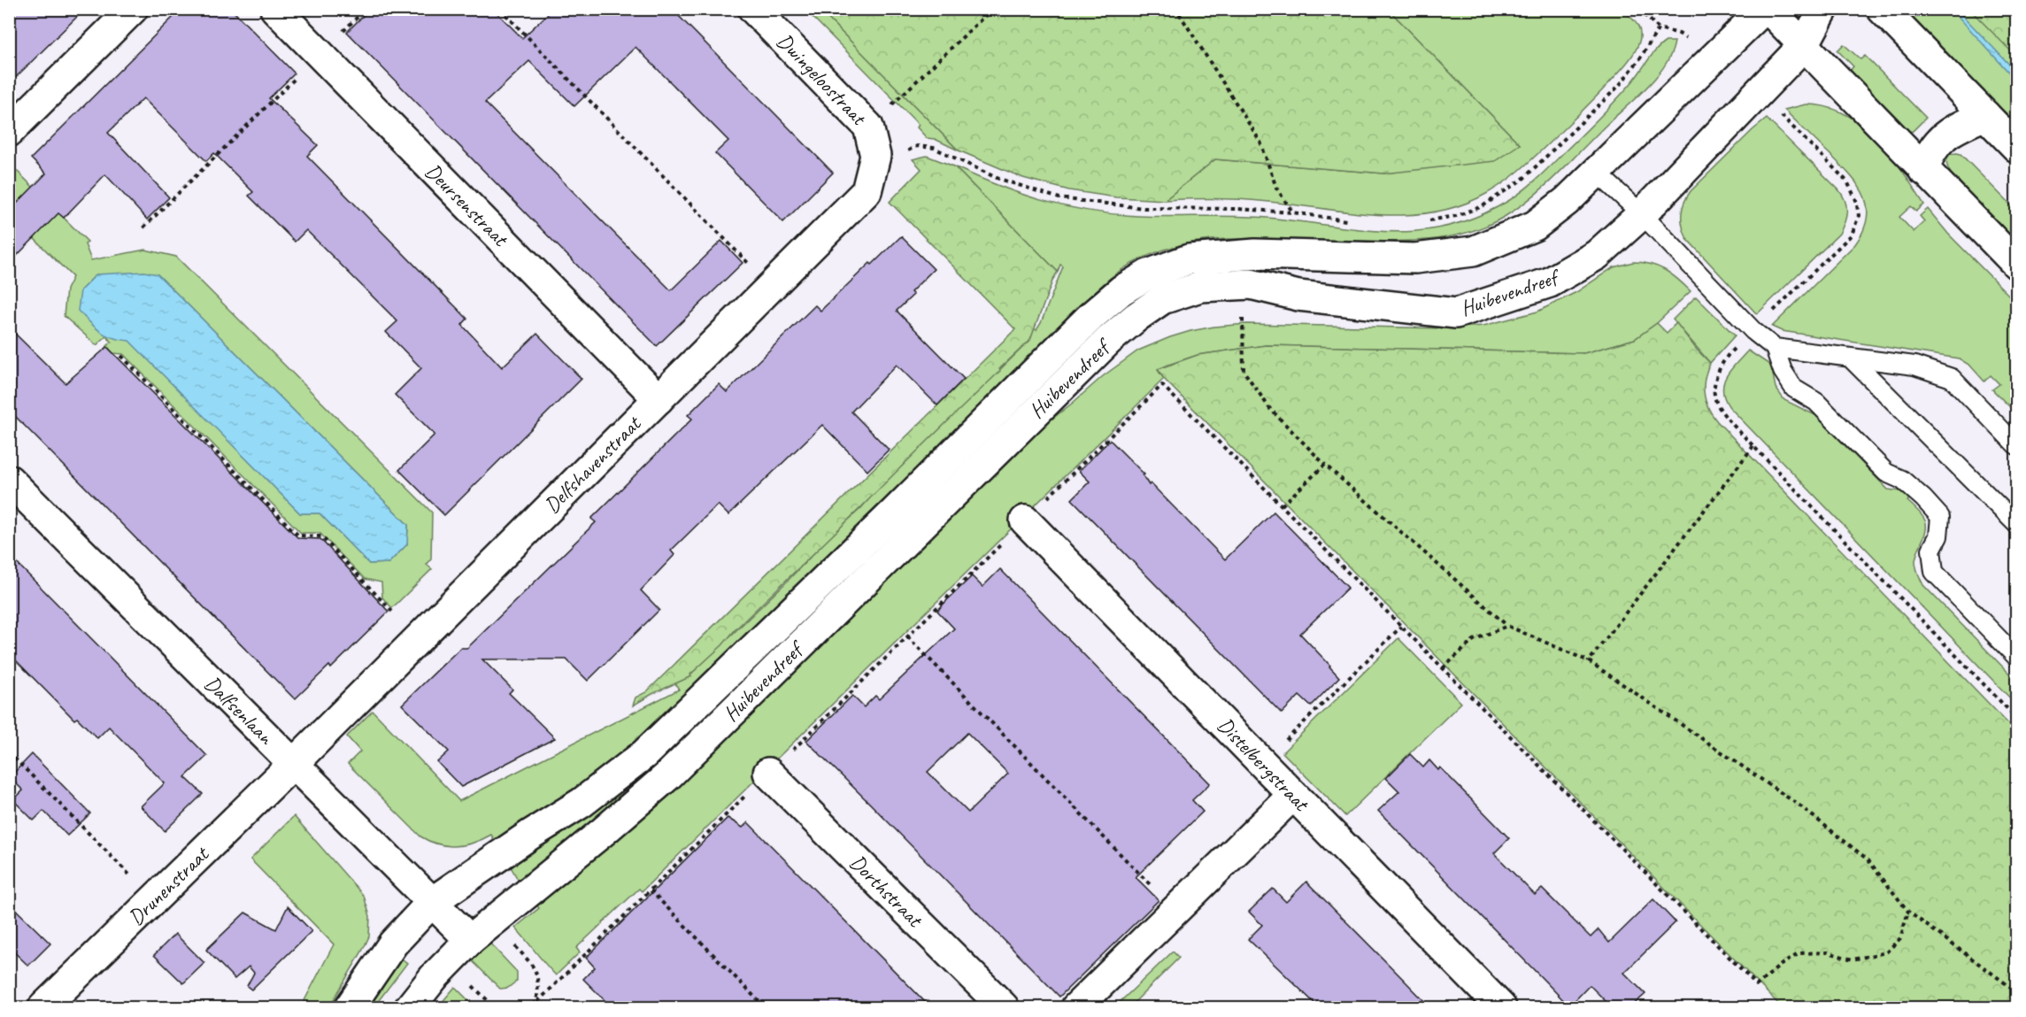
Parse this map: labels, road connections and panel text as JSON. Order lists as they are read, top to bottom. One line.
{"streets":{"street":["Dwingeloostraat","Deursenstraat","Huibevendreef","Delfshavenstraat","Dalfsenlaan","Distelbergstraat","Drunenstraat","Dorthstraat"]},"crossings":[["Dwingeloostraat","Delfshavenstraat"],["Deursenstraat","Delfshavenstraat"],["Huibevendreef","Dalfsenlaan"],["Delfshavenstraat","Dalfsenlaan"],["Delfshavenstraat","Drunenstraat"],["Dalfsenlaan","Drunenstraat"]]}
